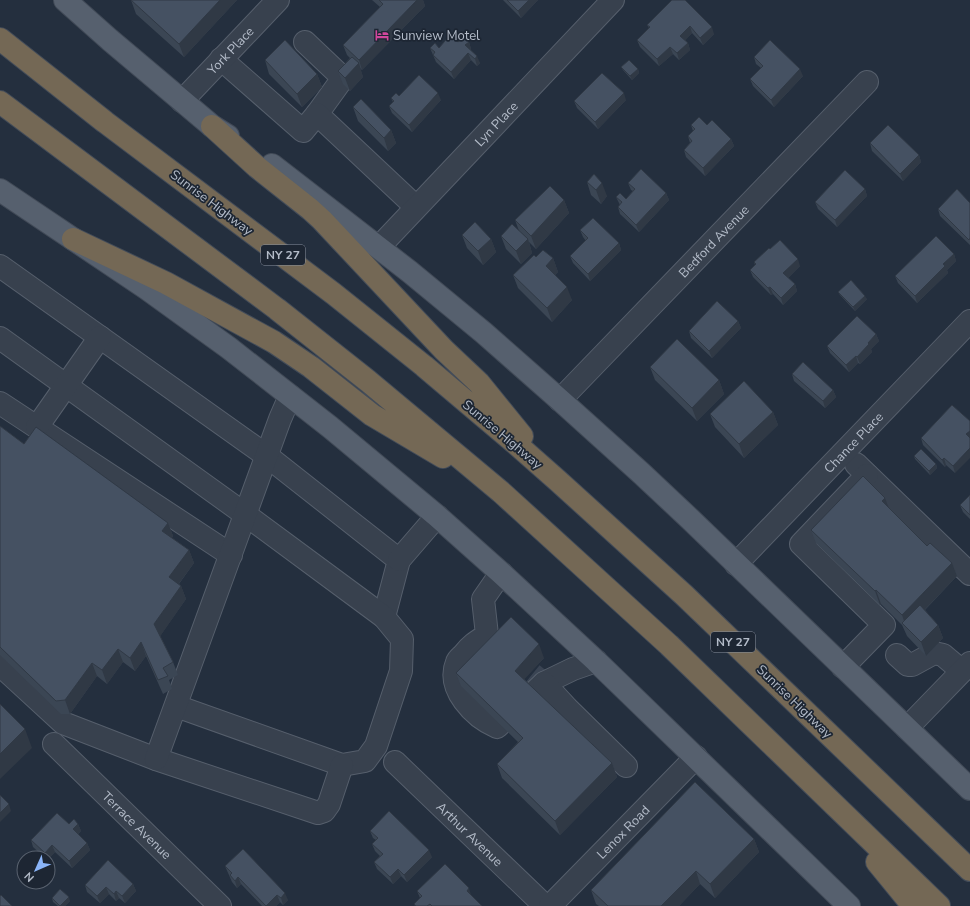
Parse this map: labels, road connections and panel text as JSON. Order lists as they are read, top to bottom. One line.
{"streets":{"highway":["Sunrise Highway","NY 27"],"street":["York Place","Lyn Place","Bedford Avenue","Chance Place","Terrace Avenue","Lenox Road","Arthur Avenue"]},"places":{"hotel":["Sunview Motel"]},"north":"bottom left"}
